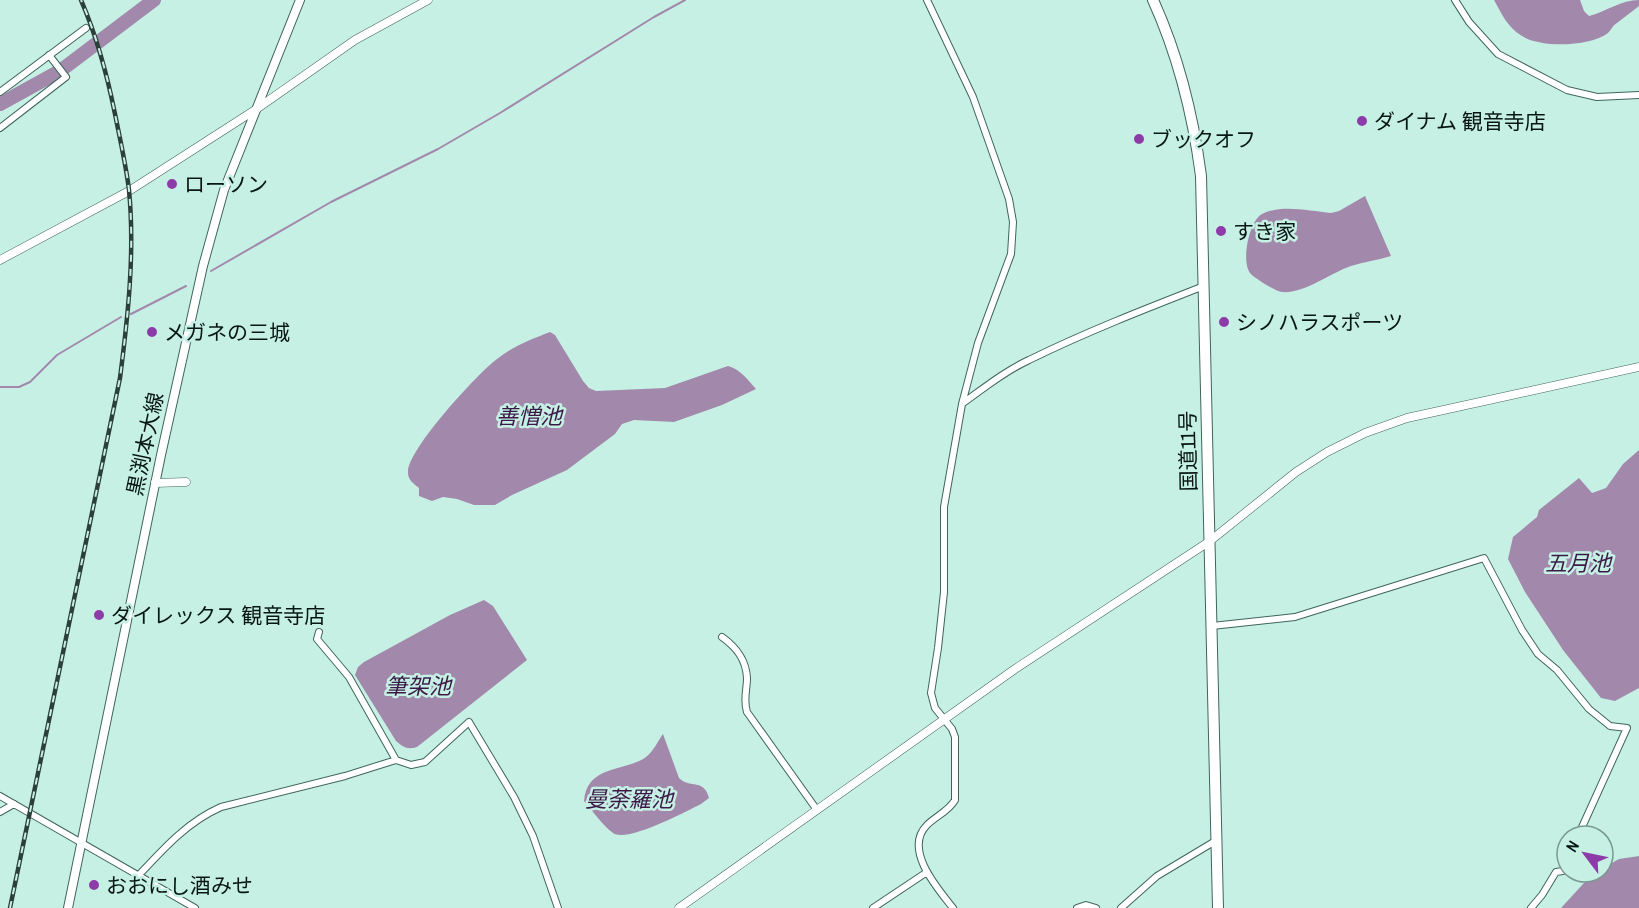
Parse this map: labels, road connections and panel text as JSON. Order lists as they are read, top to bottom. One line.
{"streets":{"highway":["国道11号"],"main road":["黒渕本大線"]},"water":["善憎池","五月池","筆架池","曼荼羅池"],"places":["ダイナム 観音寺店","ブックオフ","ローソン","すき家","シノハラスポーツ","メガネの三城","ダイレックス 観音寺店","おおにし酒みせ"],"north":"top left"}
